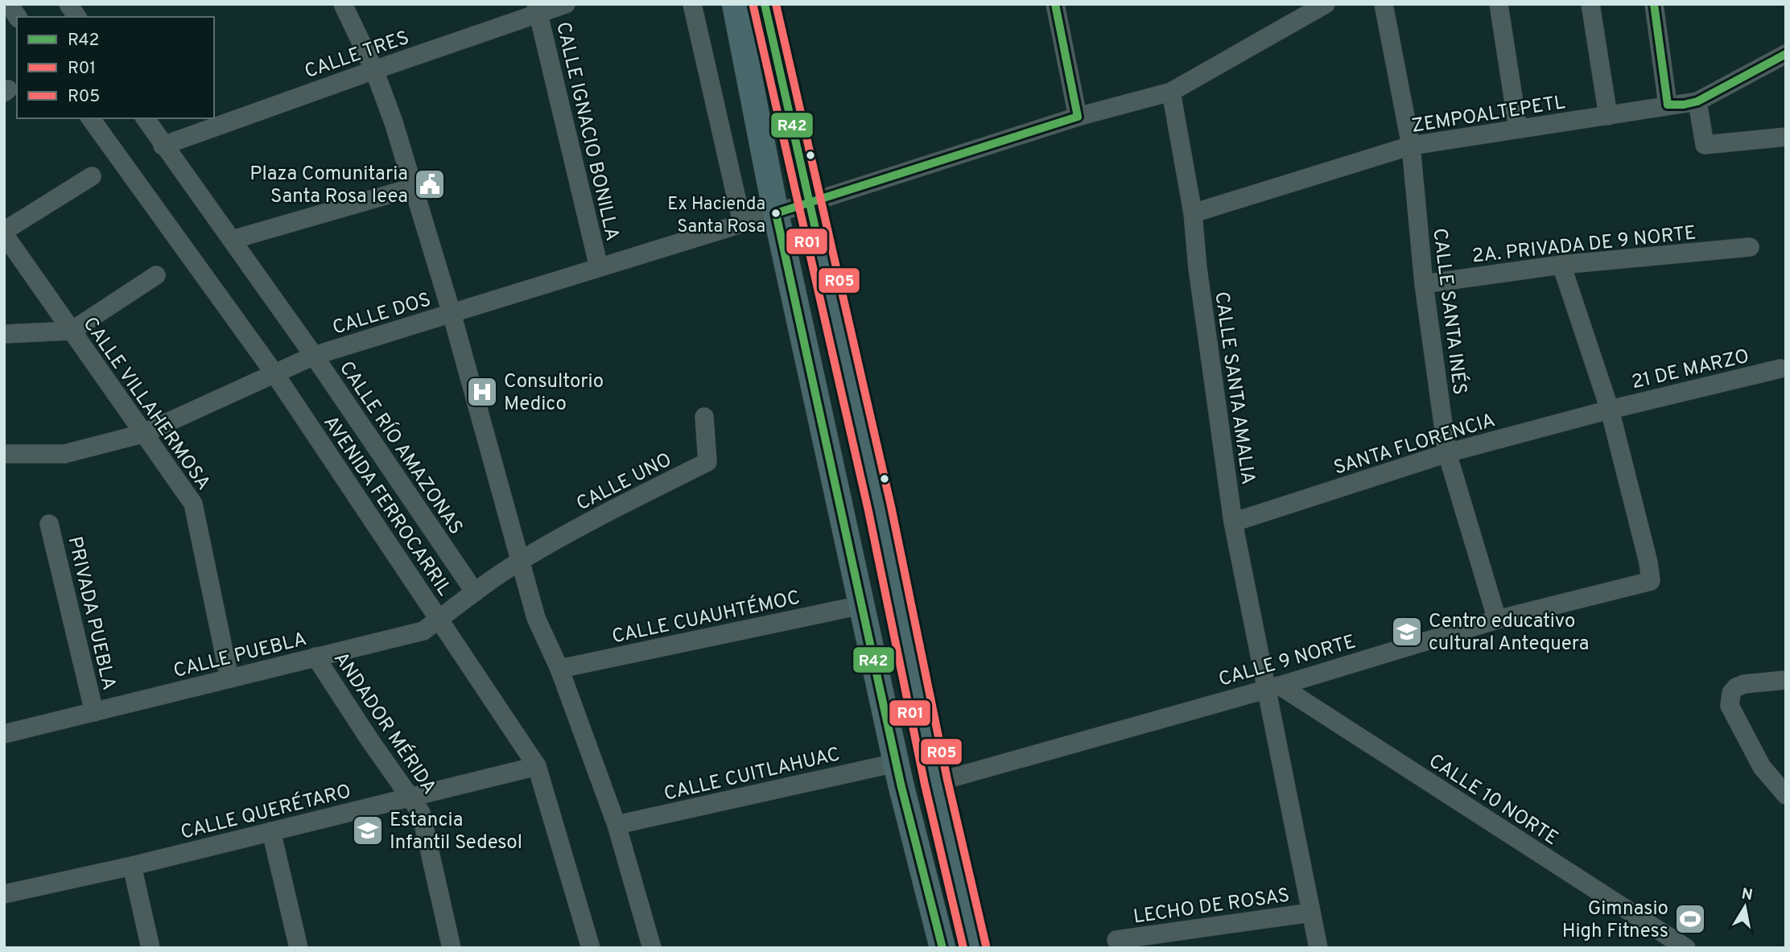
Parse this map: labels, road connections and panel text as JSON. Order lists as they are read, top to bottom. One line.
{"streets":{"street":["CALLE TRES","ZEMPOALTEPETL","CALLE IGNACIO BONILLA","2A. PRIVADA DE 9 NORTE","CALLE SANTA INÉS","CALLE DOS","21 DE MARZO","CALLE SANTA AMALIA","CALLE VILLAHERMOSA","SANTA FLORENCIA","CALLE RÍO AMAZONAS","CALLE UNO","AVENIDA FERROCARRIL","PRIVADA PUEBLA","CALLE CUAUHTÉMOC","CALLE PUEBLA","CALLE 9 NORTE","ANDADOR MÉRIDA","CALLE CUITLAHUAC","CALLE 10 NORTE","CALLE QUERÉTARO","LECHO DE ROSAS"]},"crossings":[["CALLE TRES","CALLE IGNACIO BONILLA"],["CALLE TRES","CALLE RÍO AMAZONAS"],["ZEMPOALTEPETL","CALLE SANTA INÉS"],["ZEMPOALTEPETL","CALLE SANTA AMALIA"],["CALLE IGNACIO BONILLA","CALLE DOS"],["2A. PRIVADA DE 9 NORTE","CALLE SANTA INÉS"],["CALLE SANTA INÉS","SANTA FLORENCIA"],["CALLE SANTA INÉS","CALLE 9 NORTE"],["CALLE DOS","CALLE SANTA AMALIA"],["CALLE DOS","CALLE VILLAHERMOSA"],["CALLE DOS","CALLE RÍO AMAZONAS"],["CALLE DOS","AVENIDA FERROCARRIL"],["21 DE MARZO","SANTA FLORENCIA"],["21 DE MARZO","CALLE 9 NORTE"],["CALLE SANTA AMALIA","SANTA FLORENCIA"],["CALLE SANTA AMALIA","CALLE 9 NORTE"],["CALLE SANTA AMALIA","CALLE 10 NORTE"],["CALLE SANTA AMALIA","LECHO DE ROSAS"],["CALLE VILLAHERMOSA","CALLE PUEBLA"],["SANTA FLORENCIA","CALLE 9 NORTE"],["CALLE RÍO AMAZONAS","CALLE PUEBLA"],["AVENIDA FERROCARRIL","CALLE PUEBLA"],["AVENIDA FERROCARRIL","CALLE QUERÉTARO"],["PRIVADA PUEBLA","CALLE PUEBLA"],["CALLE PUEBLA","ANDADOR MÉRIDA"],["CALLE 9 NORTE","CALLE 10 NORTE"],["ANDADOR MÉRIDA","CALLE QUERÉTARO"]],"places":{"public building":["Plaza Comunitaria Santa Rosa Ieea"],"other":["Ex Hacienda Santa Rosa"],"hospital":["Consultorio Medico"],"school or university":["Centro educativo cultural Antequera","Estancia Infantil Sedesol"],"sports":["Gimnasio High Fitness"]},"lines":["transit line R42","transit line R05","transit line R01"],"legend":["R42","R01","R05"],"north":"top"}
